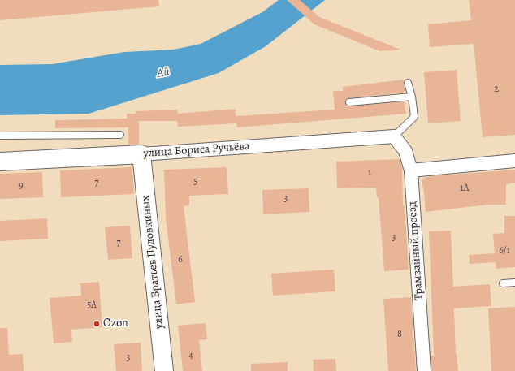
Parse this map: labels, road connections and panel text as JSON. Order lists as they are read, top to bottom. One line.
{"streets":{"street":["улица Бориса Ручьёва","Трамвайный проезд","улица Братьев Пудовкиных"]},"crossings":[["улица Бориса Ручьёва","Трамвайный проезд"],["улица Бориса Ручьёва","улица Братьев Пудовкиных"]],"water":["Ай"],"places":["Ozon"],"house_numbers":["2","1","5","7","9","1А","3","3","7","6/1","6","5А","8","4","3"]}
